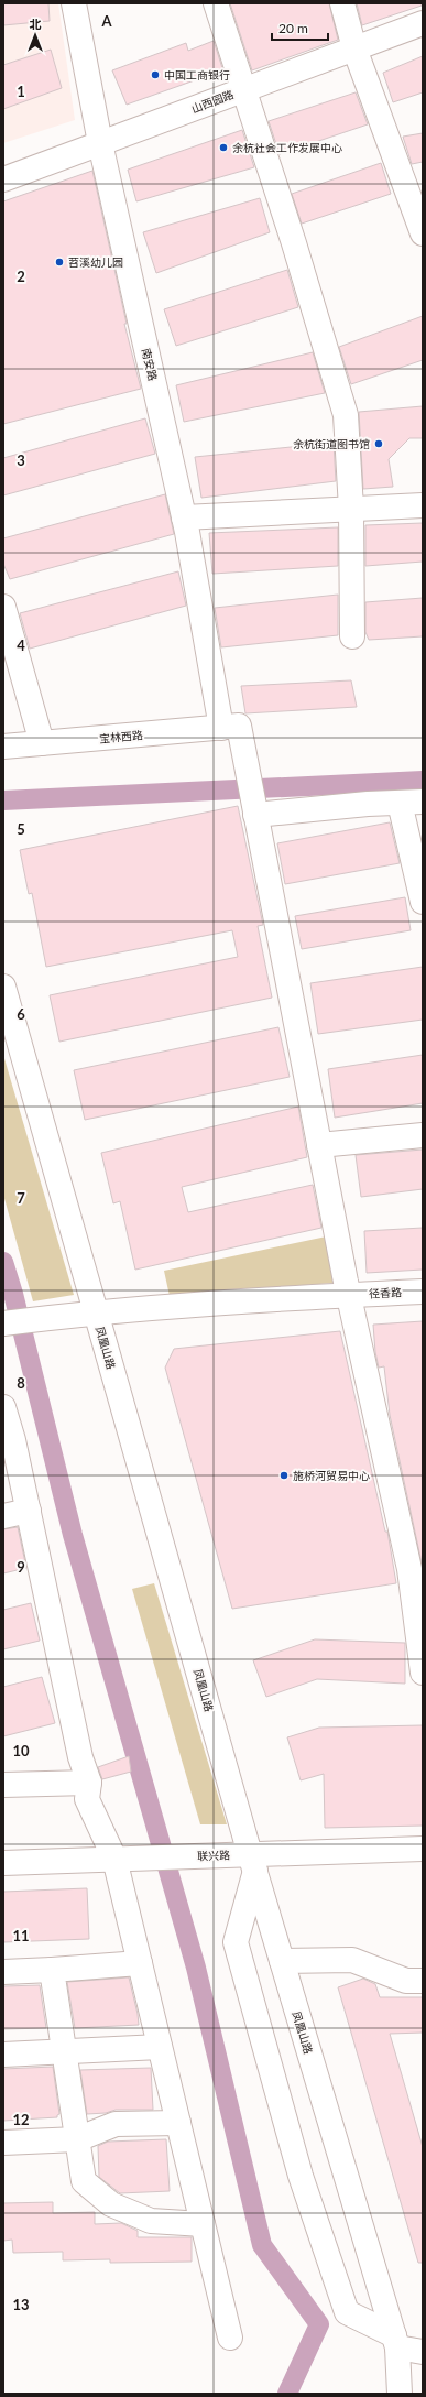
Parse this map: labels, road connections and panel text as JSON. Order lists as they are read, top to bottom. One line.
{"streets":{"street":["山西园路","南安路","宝林西路","径香路","凤凰山路","联兴路"]},"crossings":[["山西园路","南安路"],["南安路","宝林西路"],["南安路","径香路"],["径香路","凤凰山路"],["凤凰山路","联兴路"]],"places":["中国工商银行","余杭社会工作发展中心","苕溪幼儿园","余杭街道图书馆","施桥河贸易中心"],"scale_bar":"20 m","north":"top","grid":{"columns":["A"],"rows":["1","2","3","4","5","6","7","8","9","10","11","12","13"]}}
